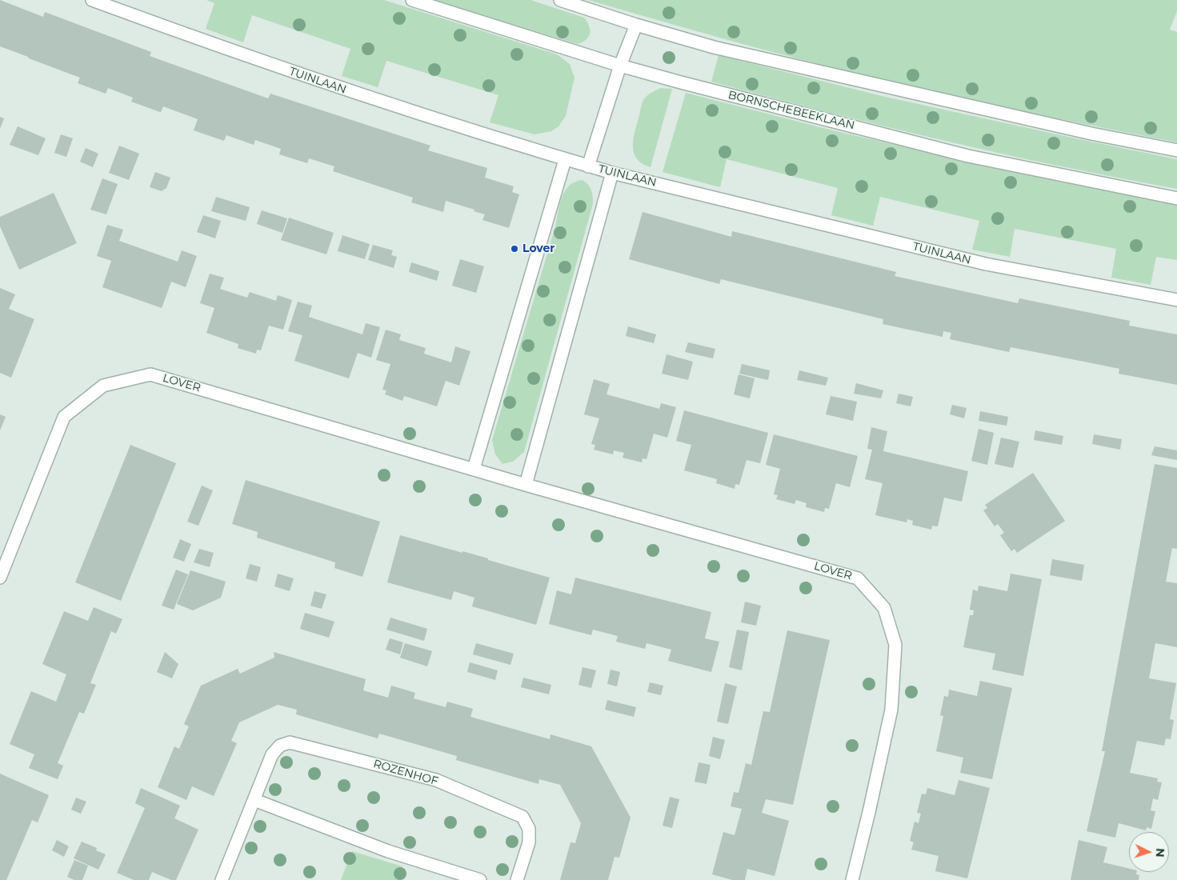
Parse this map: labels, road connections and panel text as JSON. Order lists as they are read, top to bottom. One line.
{"streets":{"street":["TUINLAAN","BORNSCHEBEEKLAAN","LOVER","ROZENHOF"]},"places":["Lover"],"north":"right"}
